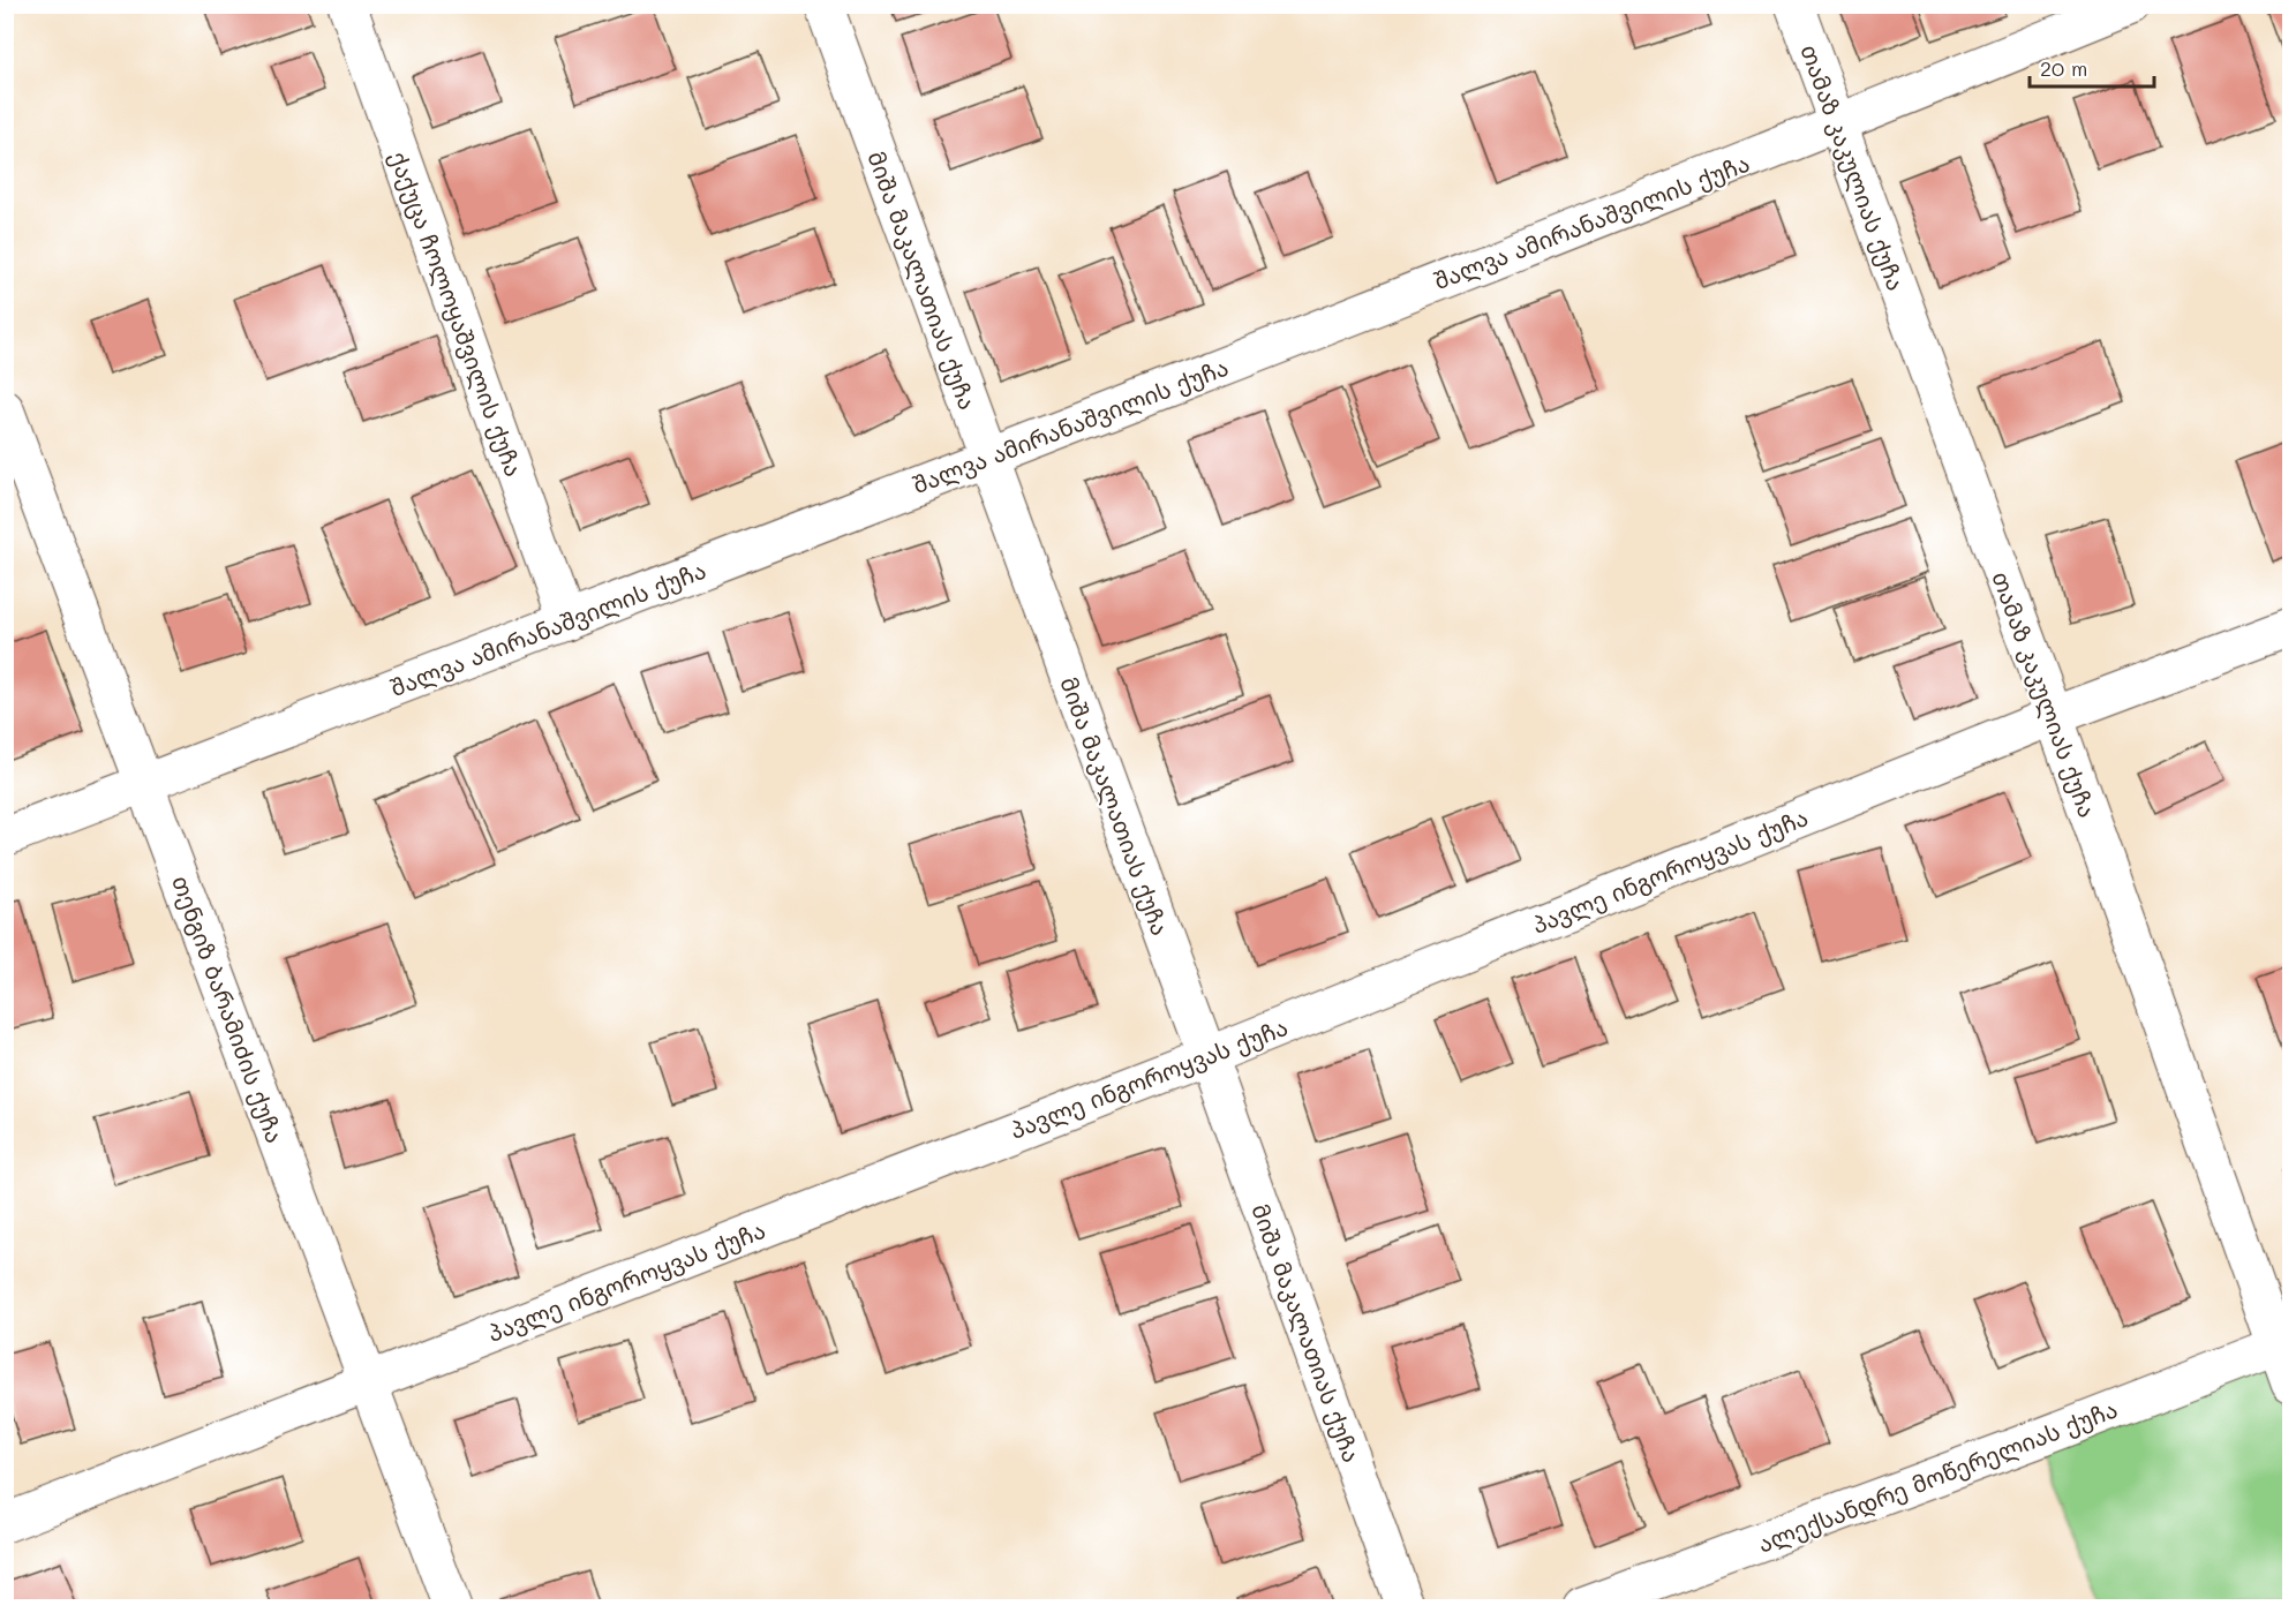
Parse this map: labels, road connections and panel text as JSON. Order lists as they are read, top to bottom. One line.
{"streets":{"street":["თამაზ კაკულიას ქუჩა","შალვა ამირანაშვილის ქუჩა","მიშა მაკალათიას ქუჩა","ქაქუცა ჩოლოყაშვილის ქუჩა","პავლე ინგოროყვას ქუჩა","თენგიზ ბარამიძის ქუჩა","ალექსანდრე მოწერელიას ქუჩა"]},"crossings":[["თამაზ კაკულიას ქუჩა","შალვა ამირანაშვილის ქუჩა"],["თამაზ კაკულიას ქუჩა","პავლე ინგოროყვას ქუჩა"],["თამაზ კაკულიას ქუჩა","ალექსანდრე მოწერელიას ქუჩა"],["შალვა ამირანაშვილის ქუჩა","მიშა მაკალათიას ქუჩა"],["შალვა ამირანაშვილის ქუჩა","ქაქუცა ჩოლოყაშვილის ქუჩა"],["შალვა ამირანაშვილის ქუჩა","თენგიზ ბარამიძის ქუჩა"],["მიშა მაკალათიას ქუჩა","პავლე ინგოროყვას ქუჩა"],["პავლე ინგოროყვას ქუჩა","თენგიზ ბარამიძის ქუჩა"]],"scale_bar":"20 m"}
